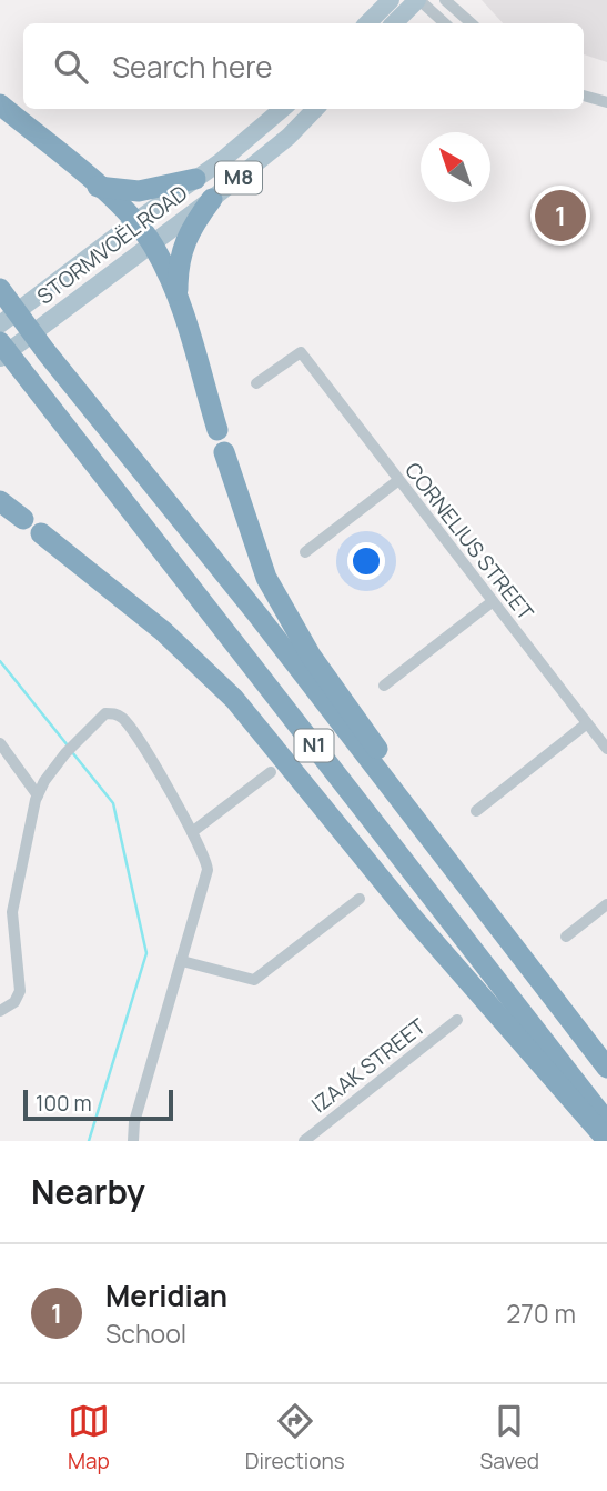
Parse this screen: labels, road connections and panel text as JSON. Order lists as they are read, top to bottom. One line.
{"streets":{"highway":["N1"],"main road":["M8","STORMVOËL ROAD"],"street":["CORNELIUS STREET","IZAAK STREET"]},"scale_bar":"100 m","north":"top left","page":{"search":"Search here","pins":"1","scale":"100 m","heading":"Nearby","list":[{"mark":"1","name":"Meridian","note":"School","value":"270 m"}],"nav":["Map","Directions","Saved"]}}
